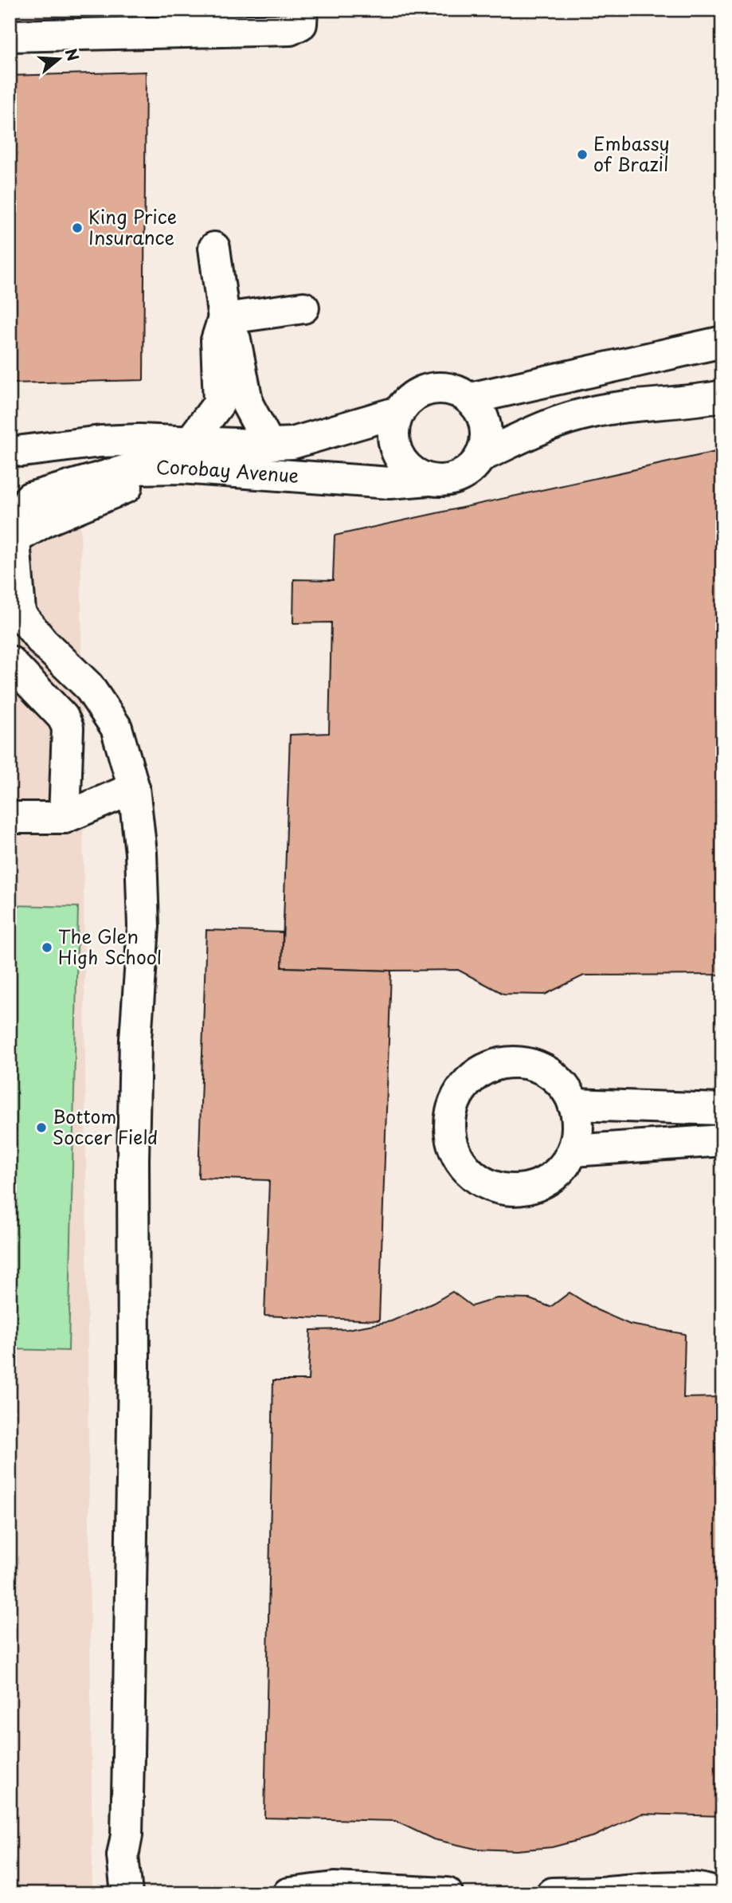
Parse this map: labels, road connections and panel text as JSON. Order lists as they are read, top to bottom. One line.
{"streets":{"street":["Corobay Avenue"]},"places":["Embassy of Brazil","King Price Insurance","The Glen High School","Bottom Soccer Field"],"north":"right"}
